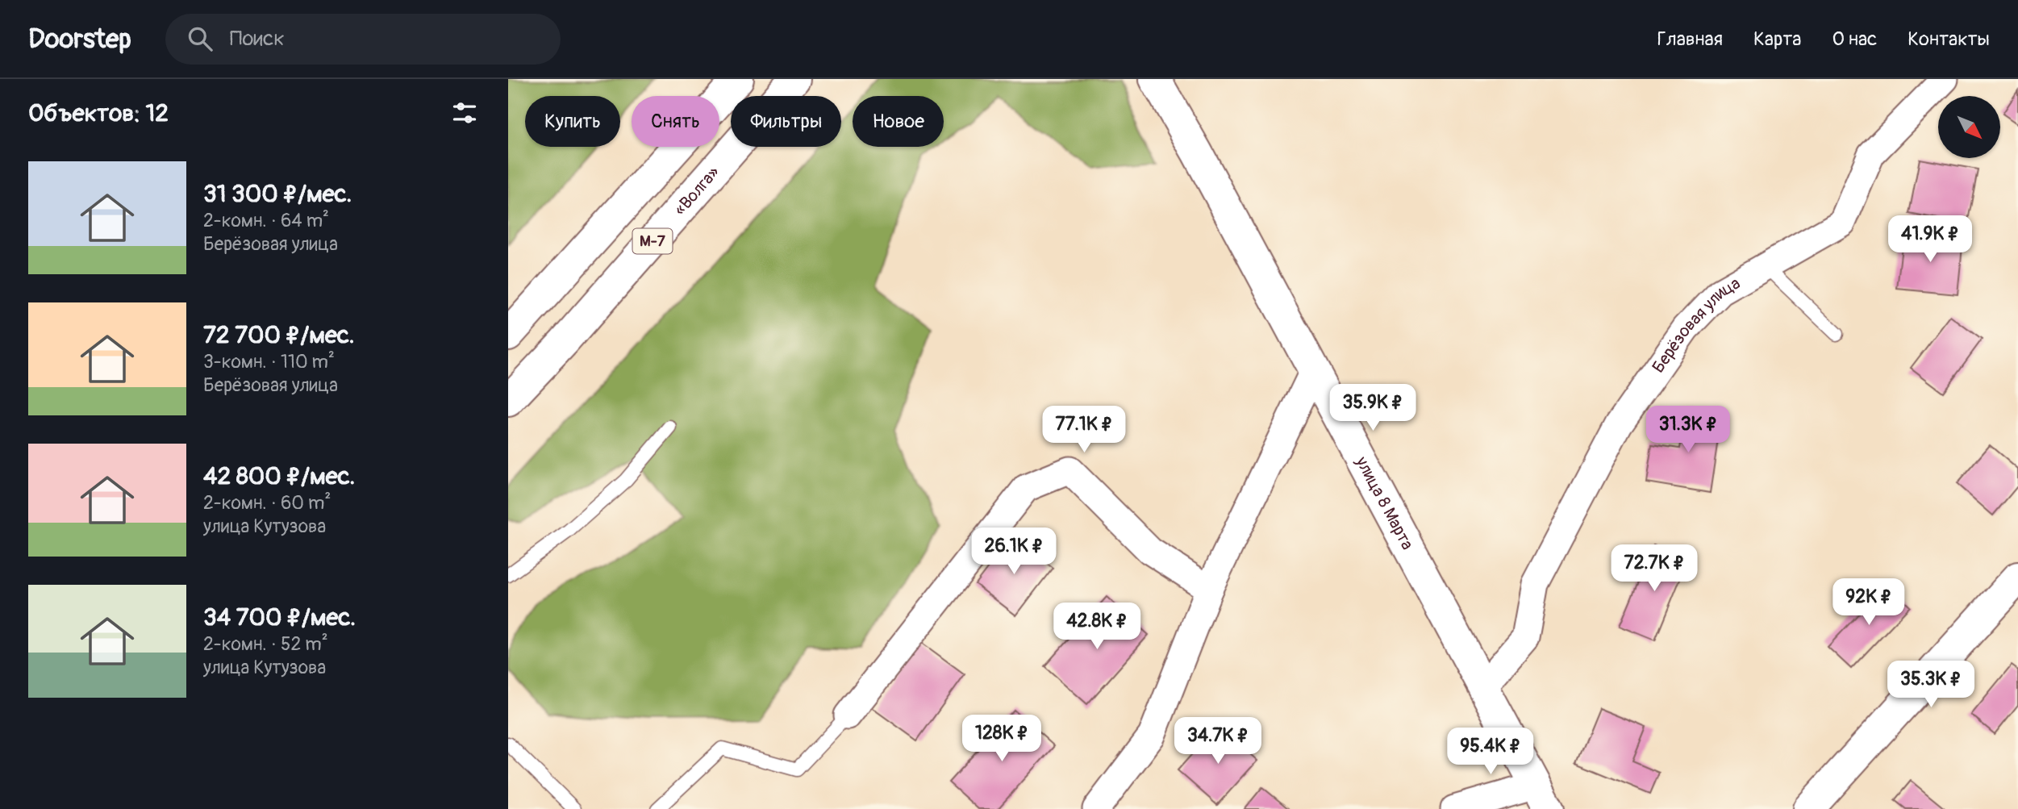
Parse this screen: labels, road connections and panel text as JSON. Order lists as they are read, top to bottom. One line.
{"streets":{"main road":["«Волга»","М-7","улица 8 Марта"],"street":["Берёзовая улица"]},"crossings":[["Берёзовая улица","улица 8 Марта"]],"north":"bottom right","page":{"header":"Doorstep","search":"Поиск","nav":["Главная","Карта","О нас","Контакты"],"heading":"Объектов: 12","chip":["Купить","Снять","Фильтры","Новое"],"list":[{"name":"31 300 ₽/мес.","note":"2-комн. · 64 m² · Берёзовая улица"},{"name":"72 700 ₽/мес.","note":"3-комн. · 110 m² · Берёзовая улица"},{"name":"42 800 ₽/мес.","note":"2-комн. · 60 m² · улица Кутузова"},{"name":"34 700 ₽/мес.","note":"2-комн. · 52 m² · улица Кутузова"}],"price":["41.9K ₽","35.9K ₽","77.1K ₽","31.3K ₽","26.1K ₽","72.7K ₽","92K ₽","42.8K ₽","35.3K ₽","128K ₽","34.7K ₽","95.4K ₽"]}}
